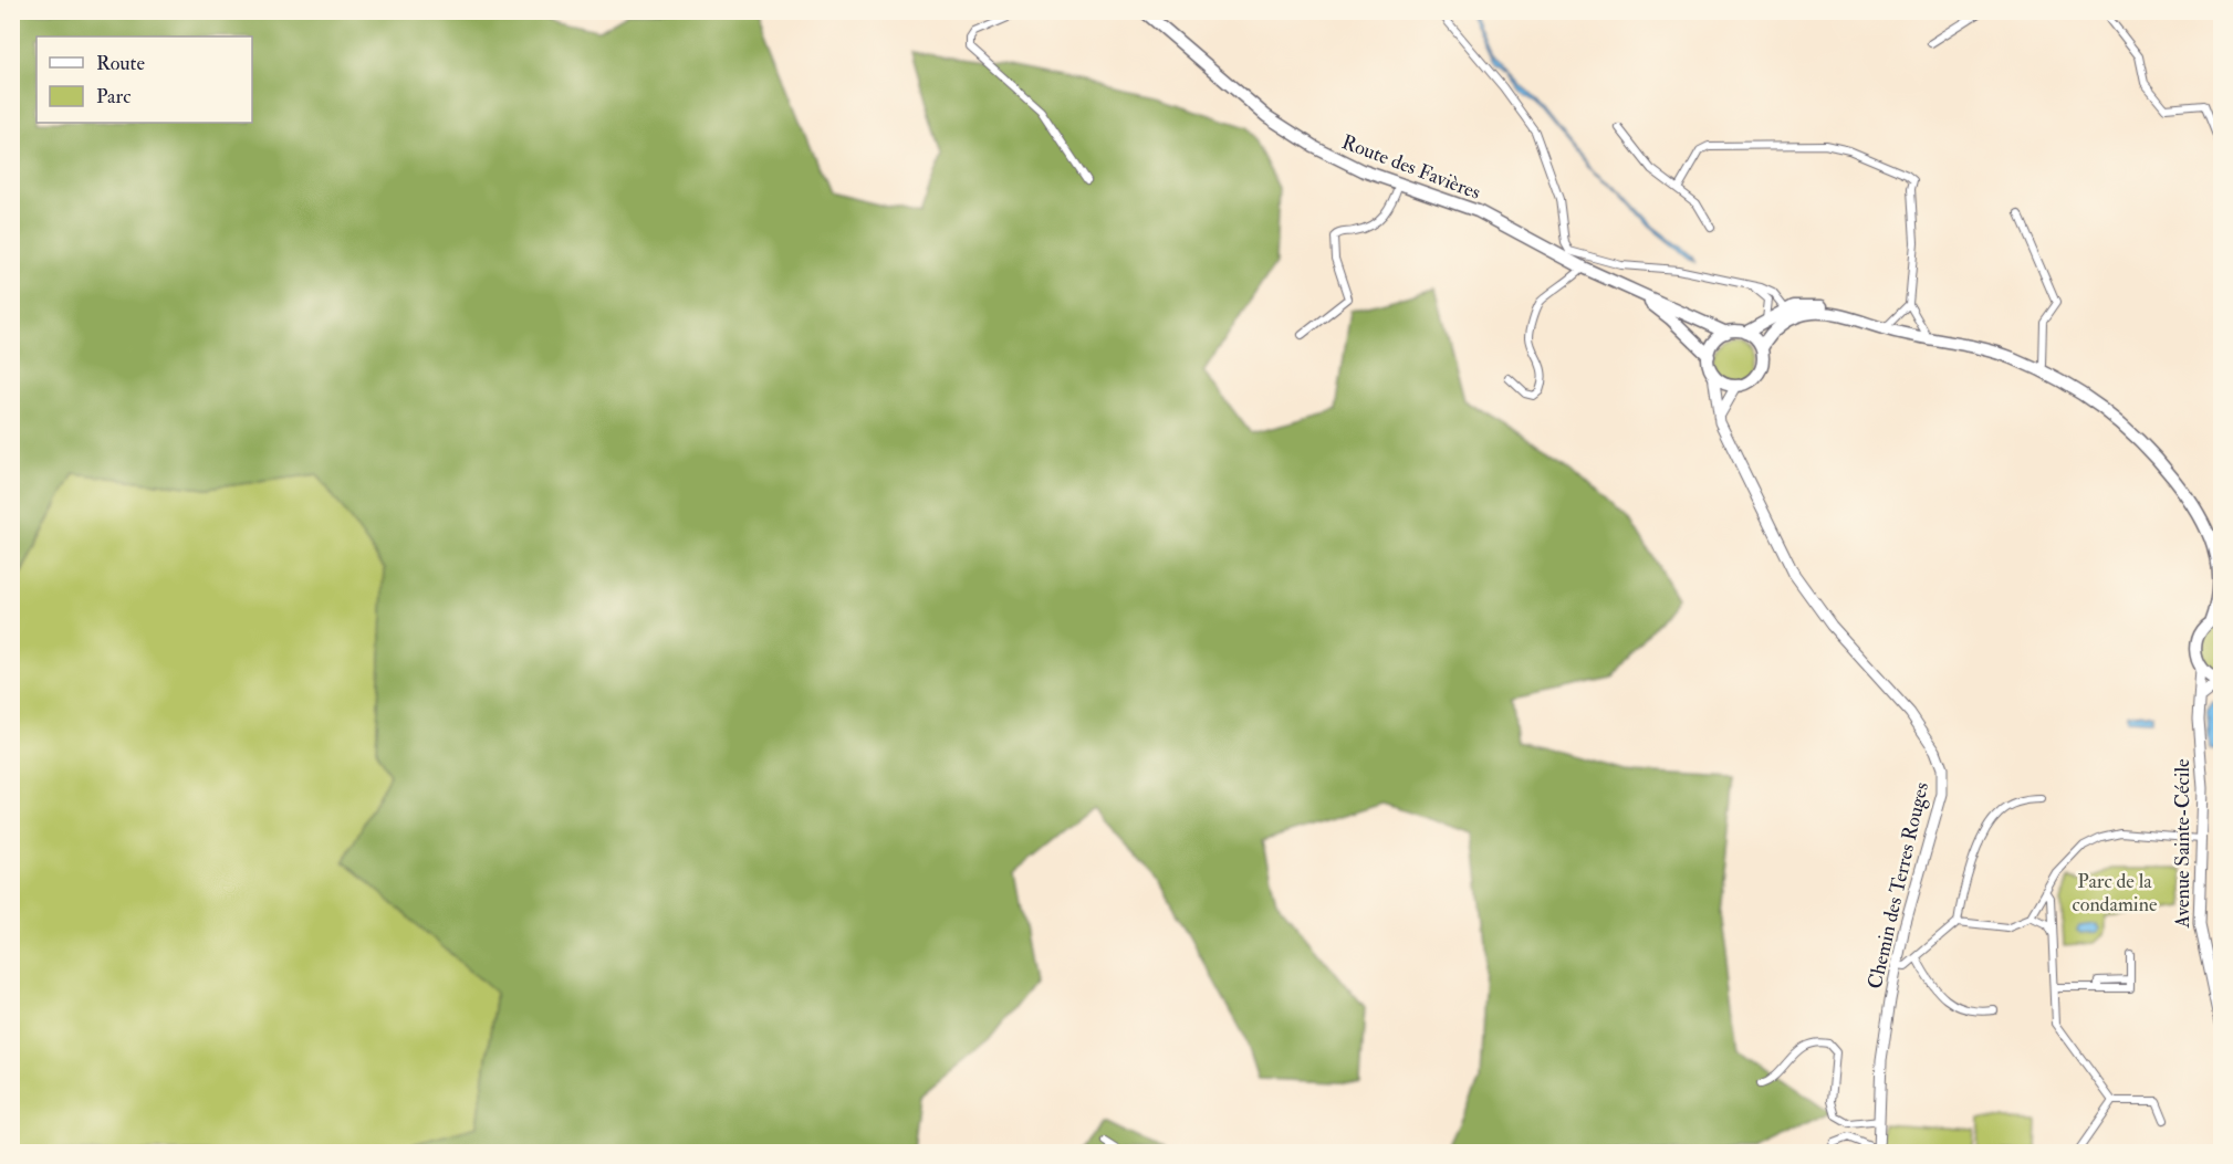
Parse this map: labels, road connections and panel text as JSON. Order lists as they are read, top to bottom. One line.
{"streets":{"main road":["Route des Favières","Avenue Sainte-Cécile","Chemin des Terres Rouges"]},"parks":["Parc de la condamine"],"legend":["Route","Parc"]}
